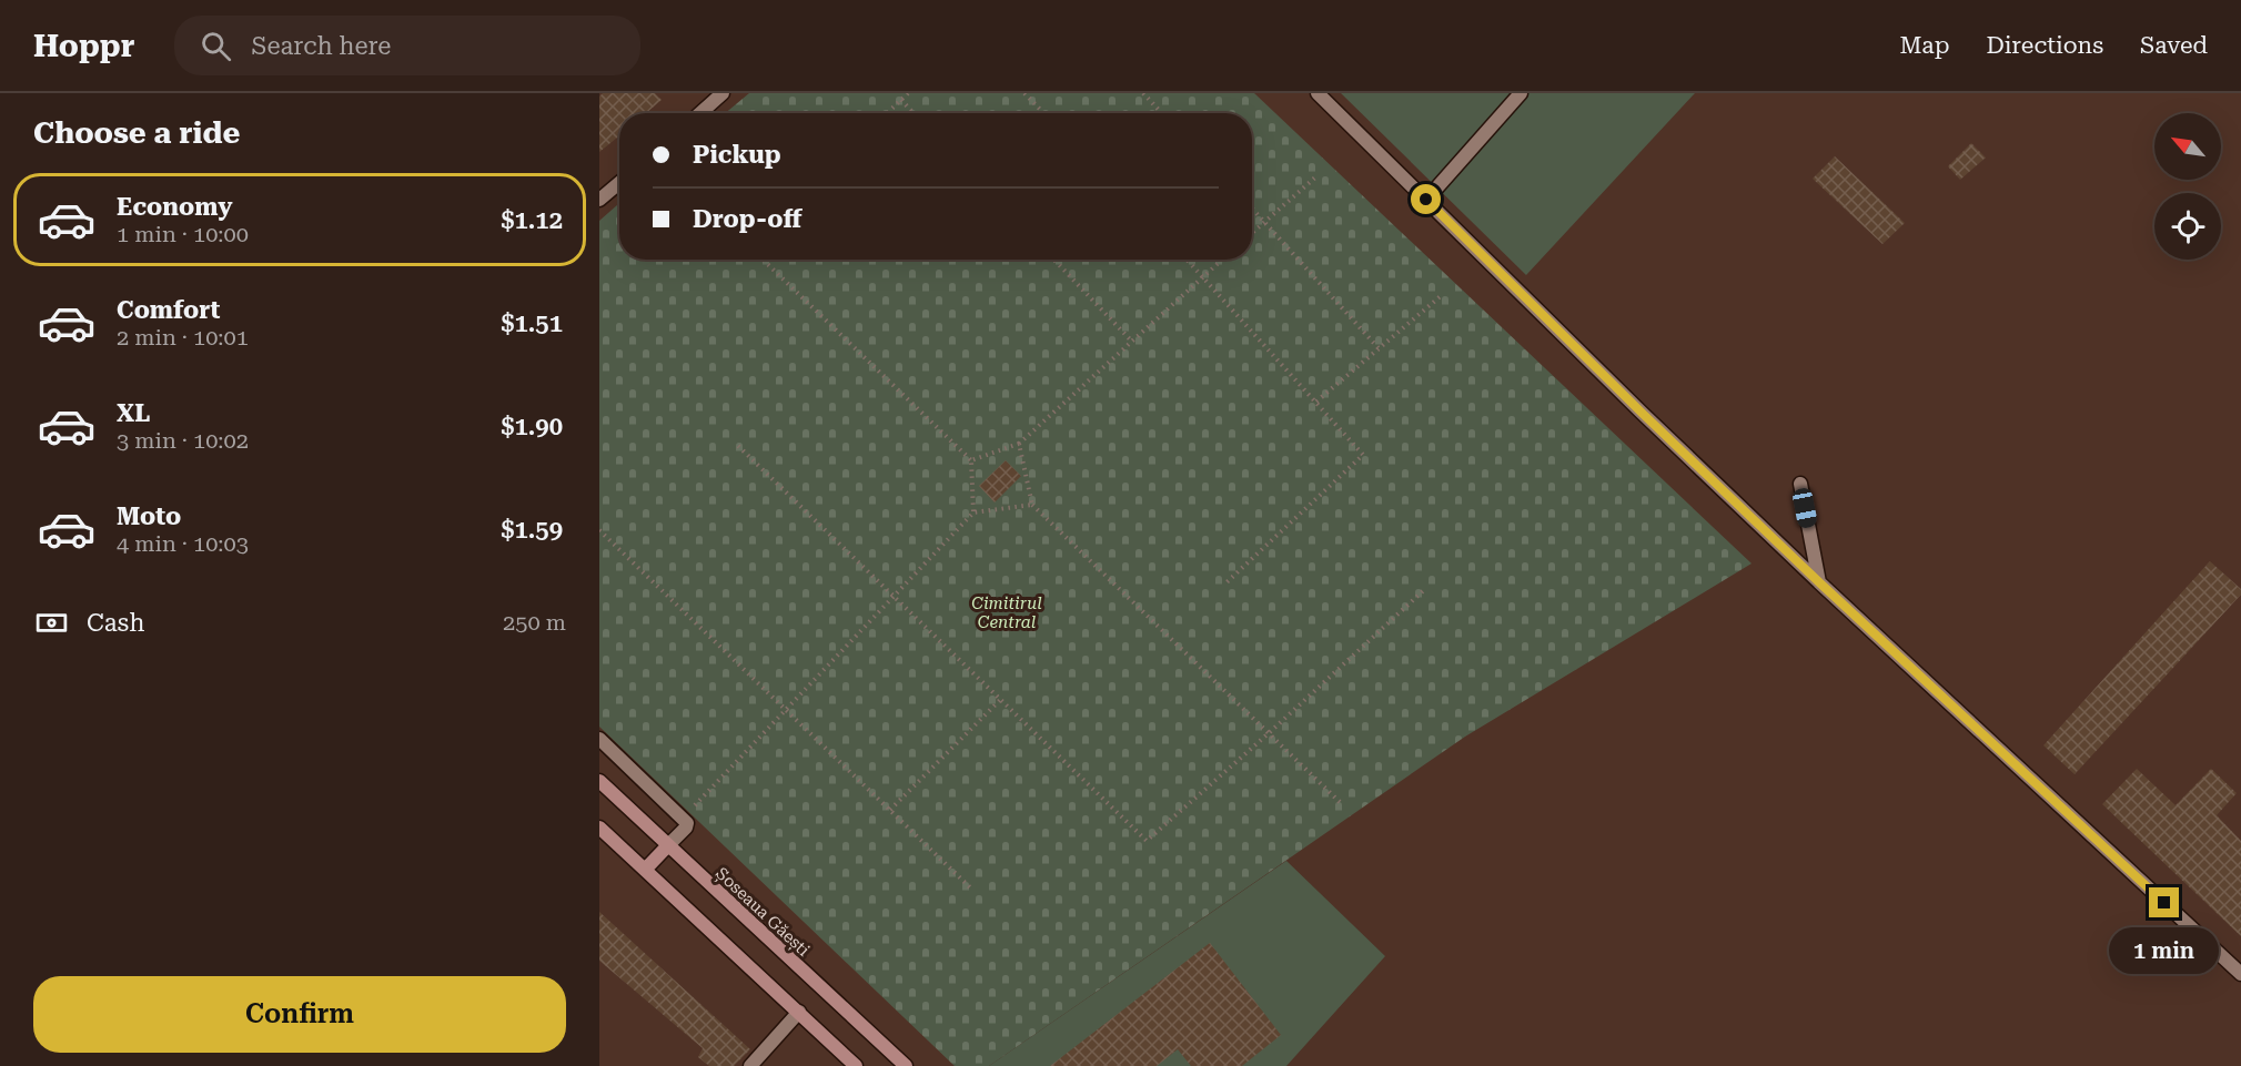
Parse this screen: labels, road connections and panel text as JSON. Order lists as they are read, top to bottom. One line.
{"streets":{"main road":["Șoseaua Găești"]},"parks":["Cimitirul Central"],"north":"top left","page":{"header":"Hoppr","search":"Search here","nav":["Map","Directions","Saved"],"heading":"Choose a ride","banner":["Pickup","Drop-off"],"list":[{"name":"Economy","note":"1 min · 10:00","value":"$1.12"},{"name":"Comfort","note":"2 min · 10:01","value":"$1.51"},{"name":"XL","note":"3 min · 10:02","value":"$1.90"},{"name":"Moto","note":"4 min · 10:03","value":"$1.59"}],"pay":["Cash","250 m"],"bubble":"1 min","buttons":"Confirm"}}
